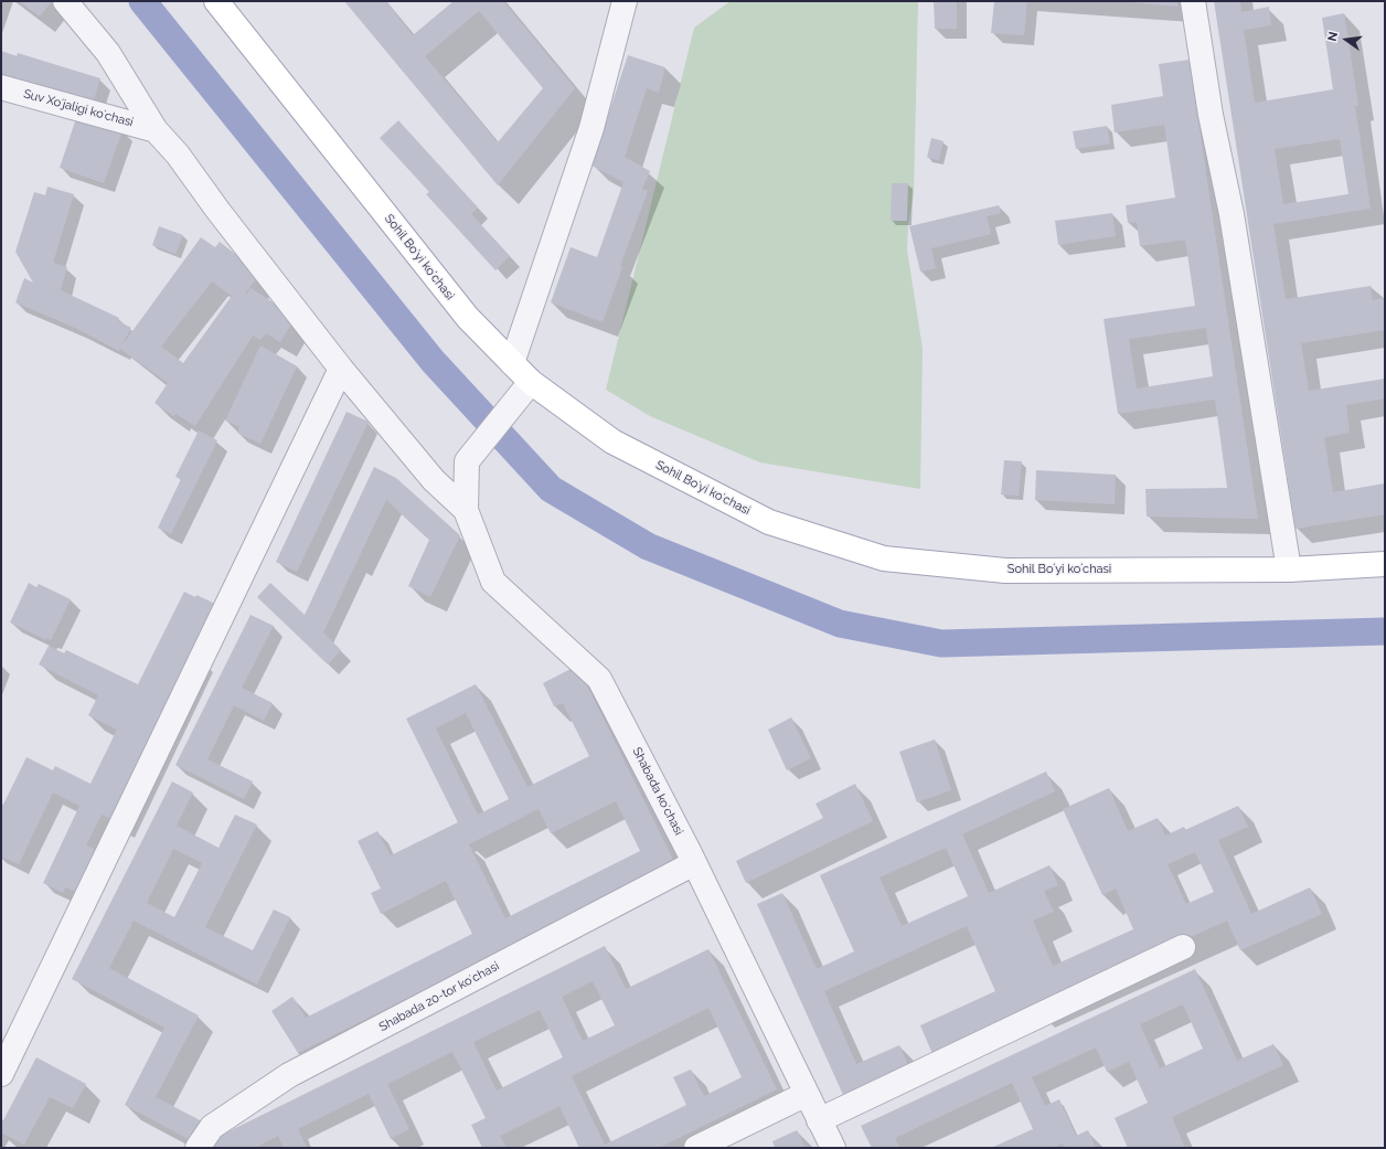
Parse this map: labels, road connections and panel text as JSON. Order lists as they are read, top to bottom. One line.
{"streets":{"main road":["Sohil Boʻyi koʻchasi"],"street":["Suv Xoʻjaligi koʻchasi","Shabada koʻchasi","Shabada 20-tor koʻchasi"]},"crossings":[["Sohil Boʻyi koʻchasi","Shabada koʻchasi"],["Shabada koʻchasi","Shabada 20-tor koʻchasi"]],"north":"left"}
